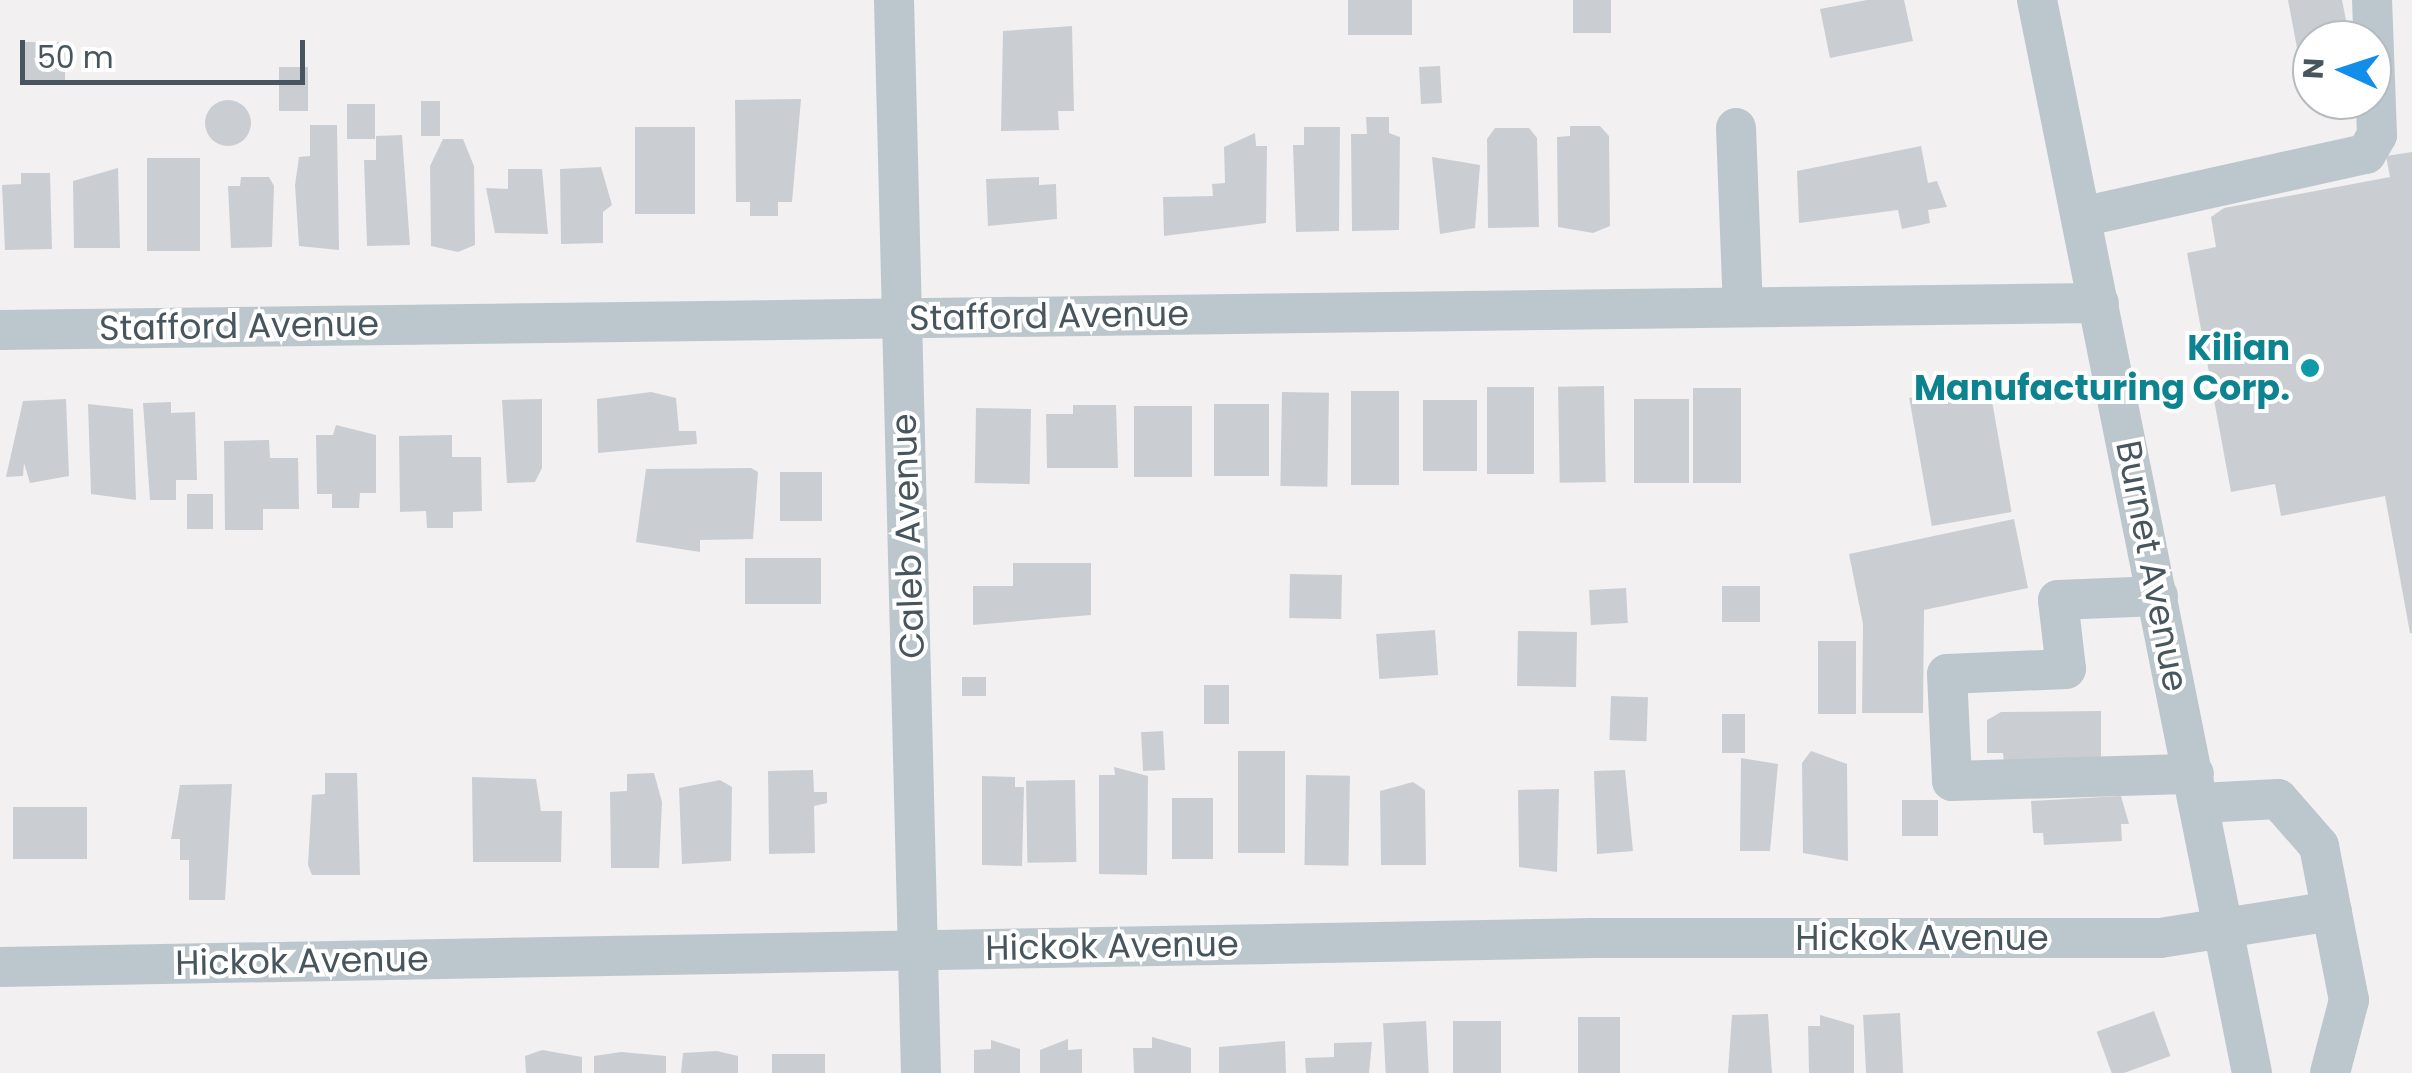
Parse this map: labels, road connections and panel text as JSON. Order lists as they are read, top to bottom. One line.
{"streets":{"street":["Stafford Avenue","Caleb Avenue","Burnet Avenue","Hickok Avenue"]},"crossings":[["Stafford Avenue","Caleb Avenue"],["Stafford Avenue","Burnet Avenue"],["Caleb Avenue","Hickok Avenue"],["Burnet Avenue","Hickok Avenue"]],"places":["Kilian Manufacturing Corp."],"scale_bar":"50 m","north":"left"}
